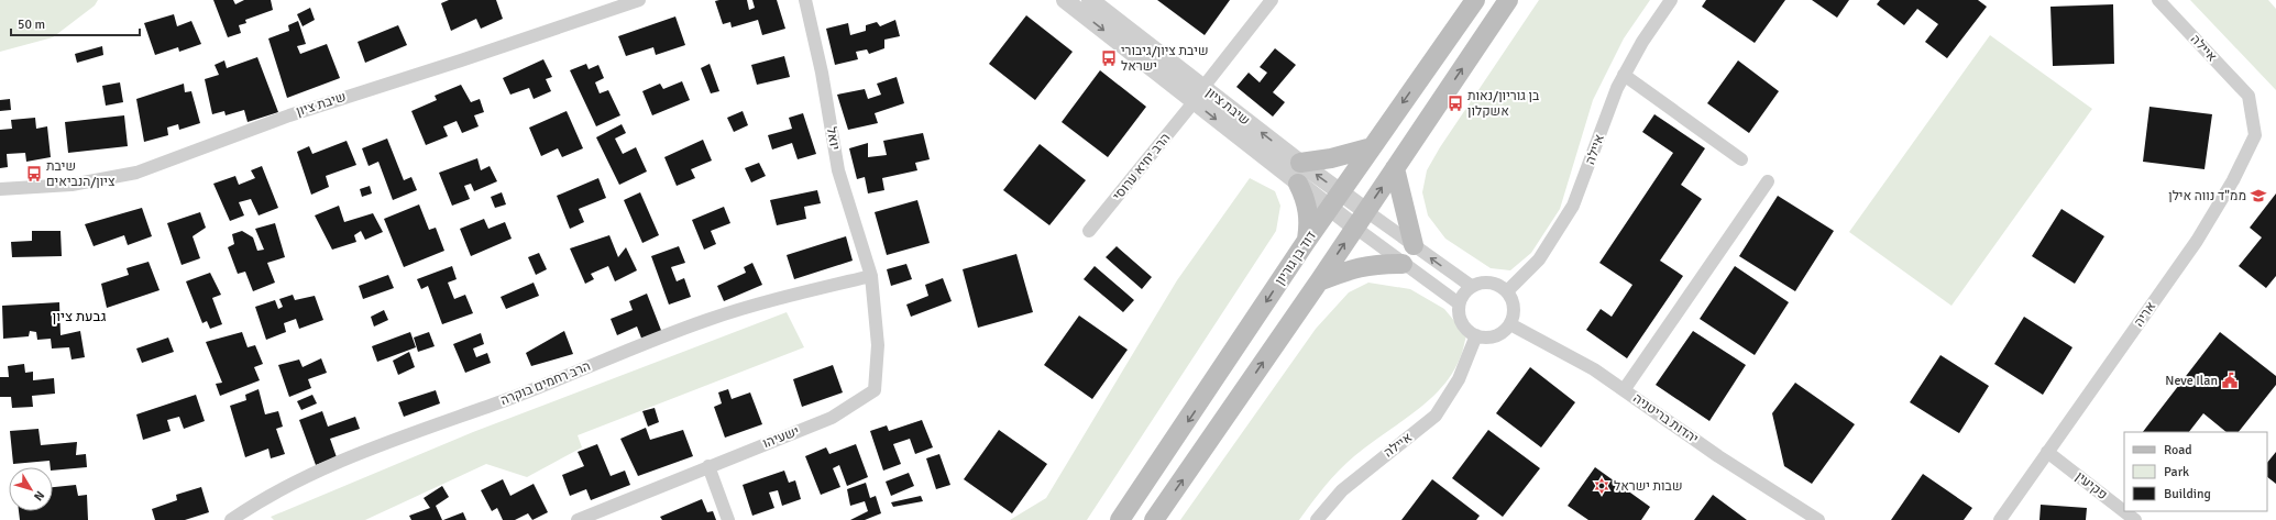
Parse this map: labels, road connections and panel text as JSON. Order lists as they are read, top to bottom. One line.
{"streets":{"main road":["דוד בן גוריון"],"street":["איילה","שיבת ציון","יואל","הרב יחיא ערוסי","אריה","הרב רחמים בוקרה","יהדות בריטניה","ישעיהו","פקיעין"]},"crossings":[["איילה","אריה"],["איילה","יהדות בריטניה"],["שיבת ציון","הרב יחיא ערוסי"],["שיבת ציון","דוד בן גוריון"],["יואל","הרב רחמים בוקרה"],["יואל","ישעיהו"],["אריה","פקיעין"],["הרב רחמים בוקרה","ישעיהו"]],"districts":["גבעת ציון"],"places":{"bus stop":["שיבת ציון/גיבורי ישראל","בן גוריון/נאות אשקלון","שיבת ציון/הנביאים"],"school or university":["ממ\"ד נווה אילן"],"public building":["Neve Ilan"],"synagogue":["שבות ישראל"]},"legend":["Road","Park","Building"],"scale_bar":"50 m","north":"bottom right"}
